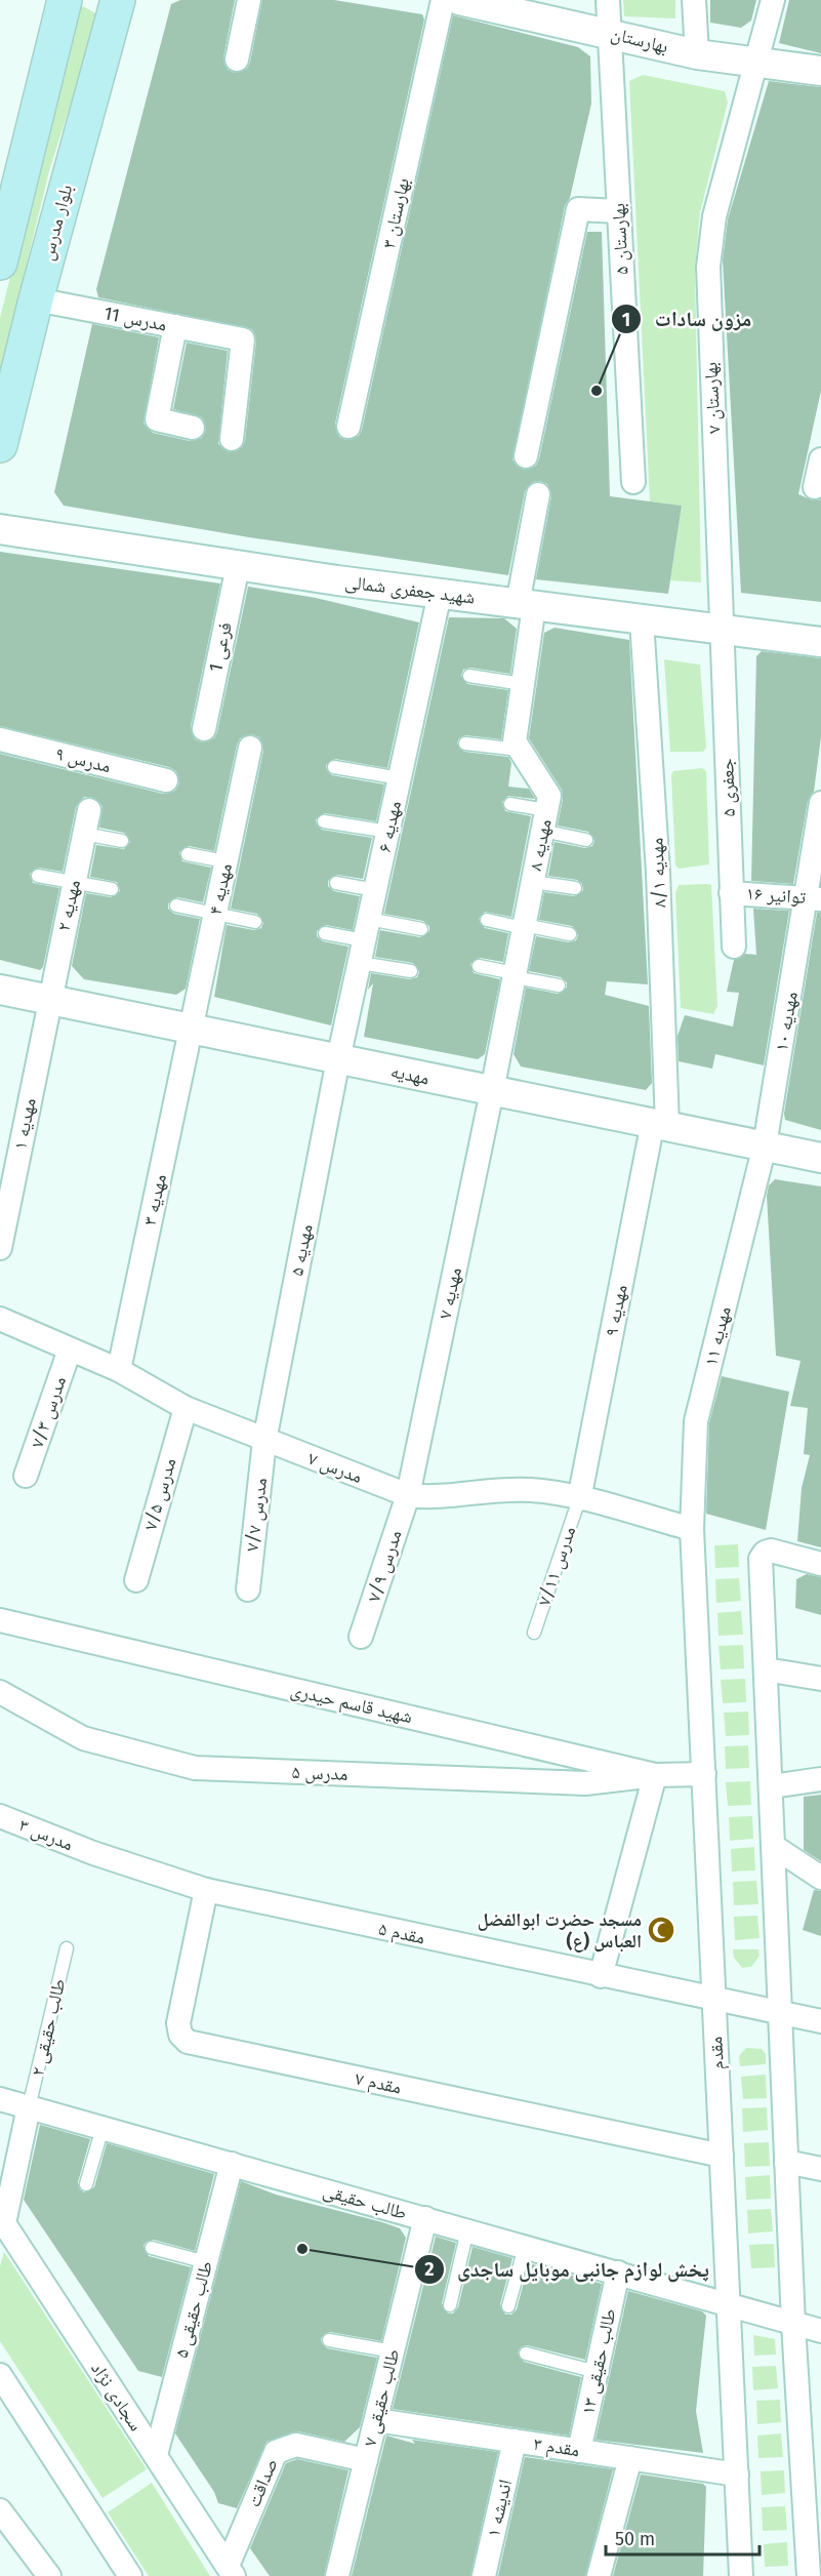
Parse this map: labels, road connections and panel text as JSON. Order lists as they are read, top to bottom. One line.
{"streets":{"main road":["بلوار مدرس"],"street":["بهارستان","بهارستان ۳","بهارستان ۵","مدرس 11","بهارستان ۷","شهید جعفری شمالی","فرعی 1","مدرس ۹","جعفری ۵","مهدیه ۶","مهدیه ۸","مهدیه ۸/۱","مهدیه ۴","توانیر ۱۶","مهدیه ۲","مهدیه ۱۰","مهدیه","مهدیه ۱","مهدیه ۳","مهدیه ۵","مهدیه ۷","مهدیه ۹","مهدیه ۱۱","مدرس ۷/۳","مدرس ۷","مدرس ۷/۵","مدرس ۷/۷","مدرس ۷/۹","شهید قاسم حیدری","مدرس ۵","مدرس ۳","مقدم ۵","مقدم","مقدم ۷","طالب حقیقی","طالب حقیقی ۵","طالب حقیقی ۱۳","سجادی نژاد","طالب حقیقی ۷","مقدم ۳","صداقت","اندیشه ۱"],"lane":["مدرس ۷/۱۱","طالب حقیقی ۲"]},"crossings":[["بهارستان","بهارستان ۵"],["بهارستان","بهارستان ۷"],["بلوار مدرس","مدرس 11"],["بهارستان ۷","شهید جعفری شمالی"],["بهارستان ۷","جعفری ۵"],["شهید جعفری شمالی","فرعی 1"],["شهید جعفری شمالی","جعفری ۵"],["شهید جعفری شمالی","مهدیه ۶"],["شهید جعفری شمالی","مهدیه ۸"],["شهید جعفری شمالی","مهدیه ۸/۱"],["جعفری ۵","توانیر ۱۶"],["مهدیه ۶","مهدیه"],["مهدیه ۶","مهدیه ۵"],["مهدیه ۸","مهدیه"],["مهدیه ۸","مهدیه ۷"],["مهدیه ۸/۱","مهدیه"],["مهدیه ۸/۱","مهدیه ۹"],["مهدیه ۴","مهدیه"],["مهدیه ۴","مهدیه ۳"],["توانیر ۱۶","مهدیه ۱۰"],["مهدیه ۲","مهدیه"],["مهدیه ۲","مهدیه ۱"],["مهدیه ۱۰","مهدیه"],["مهدیه ۱۰","مهدیه ۱۱"],["مهدیه","مهدیه ۱"],["مهدیه","مهدیه ۳"],["مهدیه","مهدیه ۵"],["مهدیه","مهدیه ۷"],["مهدیه","مهدیه ۹"],["مهدیه","مهدیه ۱۱"],["مهدیه ۳","مدرس ۷"],["مهدیه ۵","مدرس ۷"],["مهدیه ۵","مدرس ۷/۷"],["مهدیه ۷","مدرس ۷"],["مهدیه ۷","مدرس ۷/۹"],["مهدیه ۹","مدرس ۷"],["مهدیه ۹","مدرس ۷/۱۱"],["مهدیه ۱۱","مدرس ۷"],["مهدیه ۱۱","مقدم"],["مدرس ۷/۳","مدرس ۷"],["مدرس ۷","مدرس ۷/۵"],["مدرس ۷","مدرس ۷/۷"],["مدرس ۷","مدرس ۷/۹"],["مدرس ۷","مدرس ۷/۱۱"],["مدرس ۷","مقدم"],["شهید قاسم حیدری","مدرس ۵"],["شهید قاسم حیدری","مقدم"],["مدرس ۳","مقدم ۵"],["مقدم ۵","مقدم"],["مقدم ۵","مقدم ۷"],["طالب حقیقی ۲","طالب حقیقی"],["مقدم","مقدم ۷"],["مقدم","طالب حقیقی"],["مقدم","مقدم ۳"],["طالب حقیقی","طالب حقیقی ۵"],["طالب حقیقی","طالب حقیقی ۱۳"],["طالب حقیقی","طالب حقیقی ۷"],["طالب حقیقی ۵","سجادی نژاد"],["طالب حقیقی ۱۳","مقدم ۳"],["سجادی نژاد","صداقت"],["طالب حقیقی ۷","مقدم ۳"],["طالب حقیقی ۷","صداقت"],["مقدم ۳","اندیشه ۱"]],"places":{"other":["مزون سادات","پخش لوازم جانبی موبایل ساجدی"],"mosque":["مسجد حضرت ابوالفضل العباس (ع)"]},"scale_bar":"50 m"}
